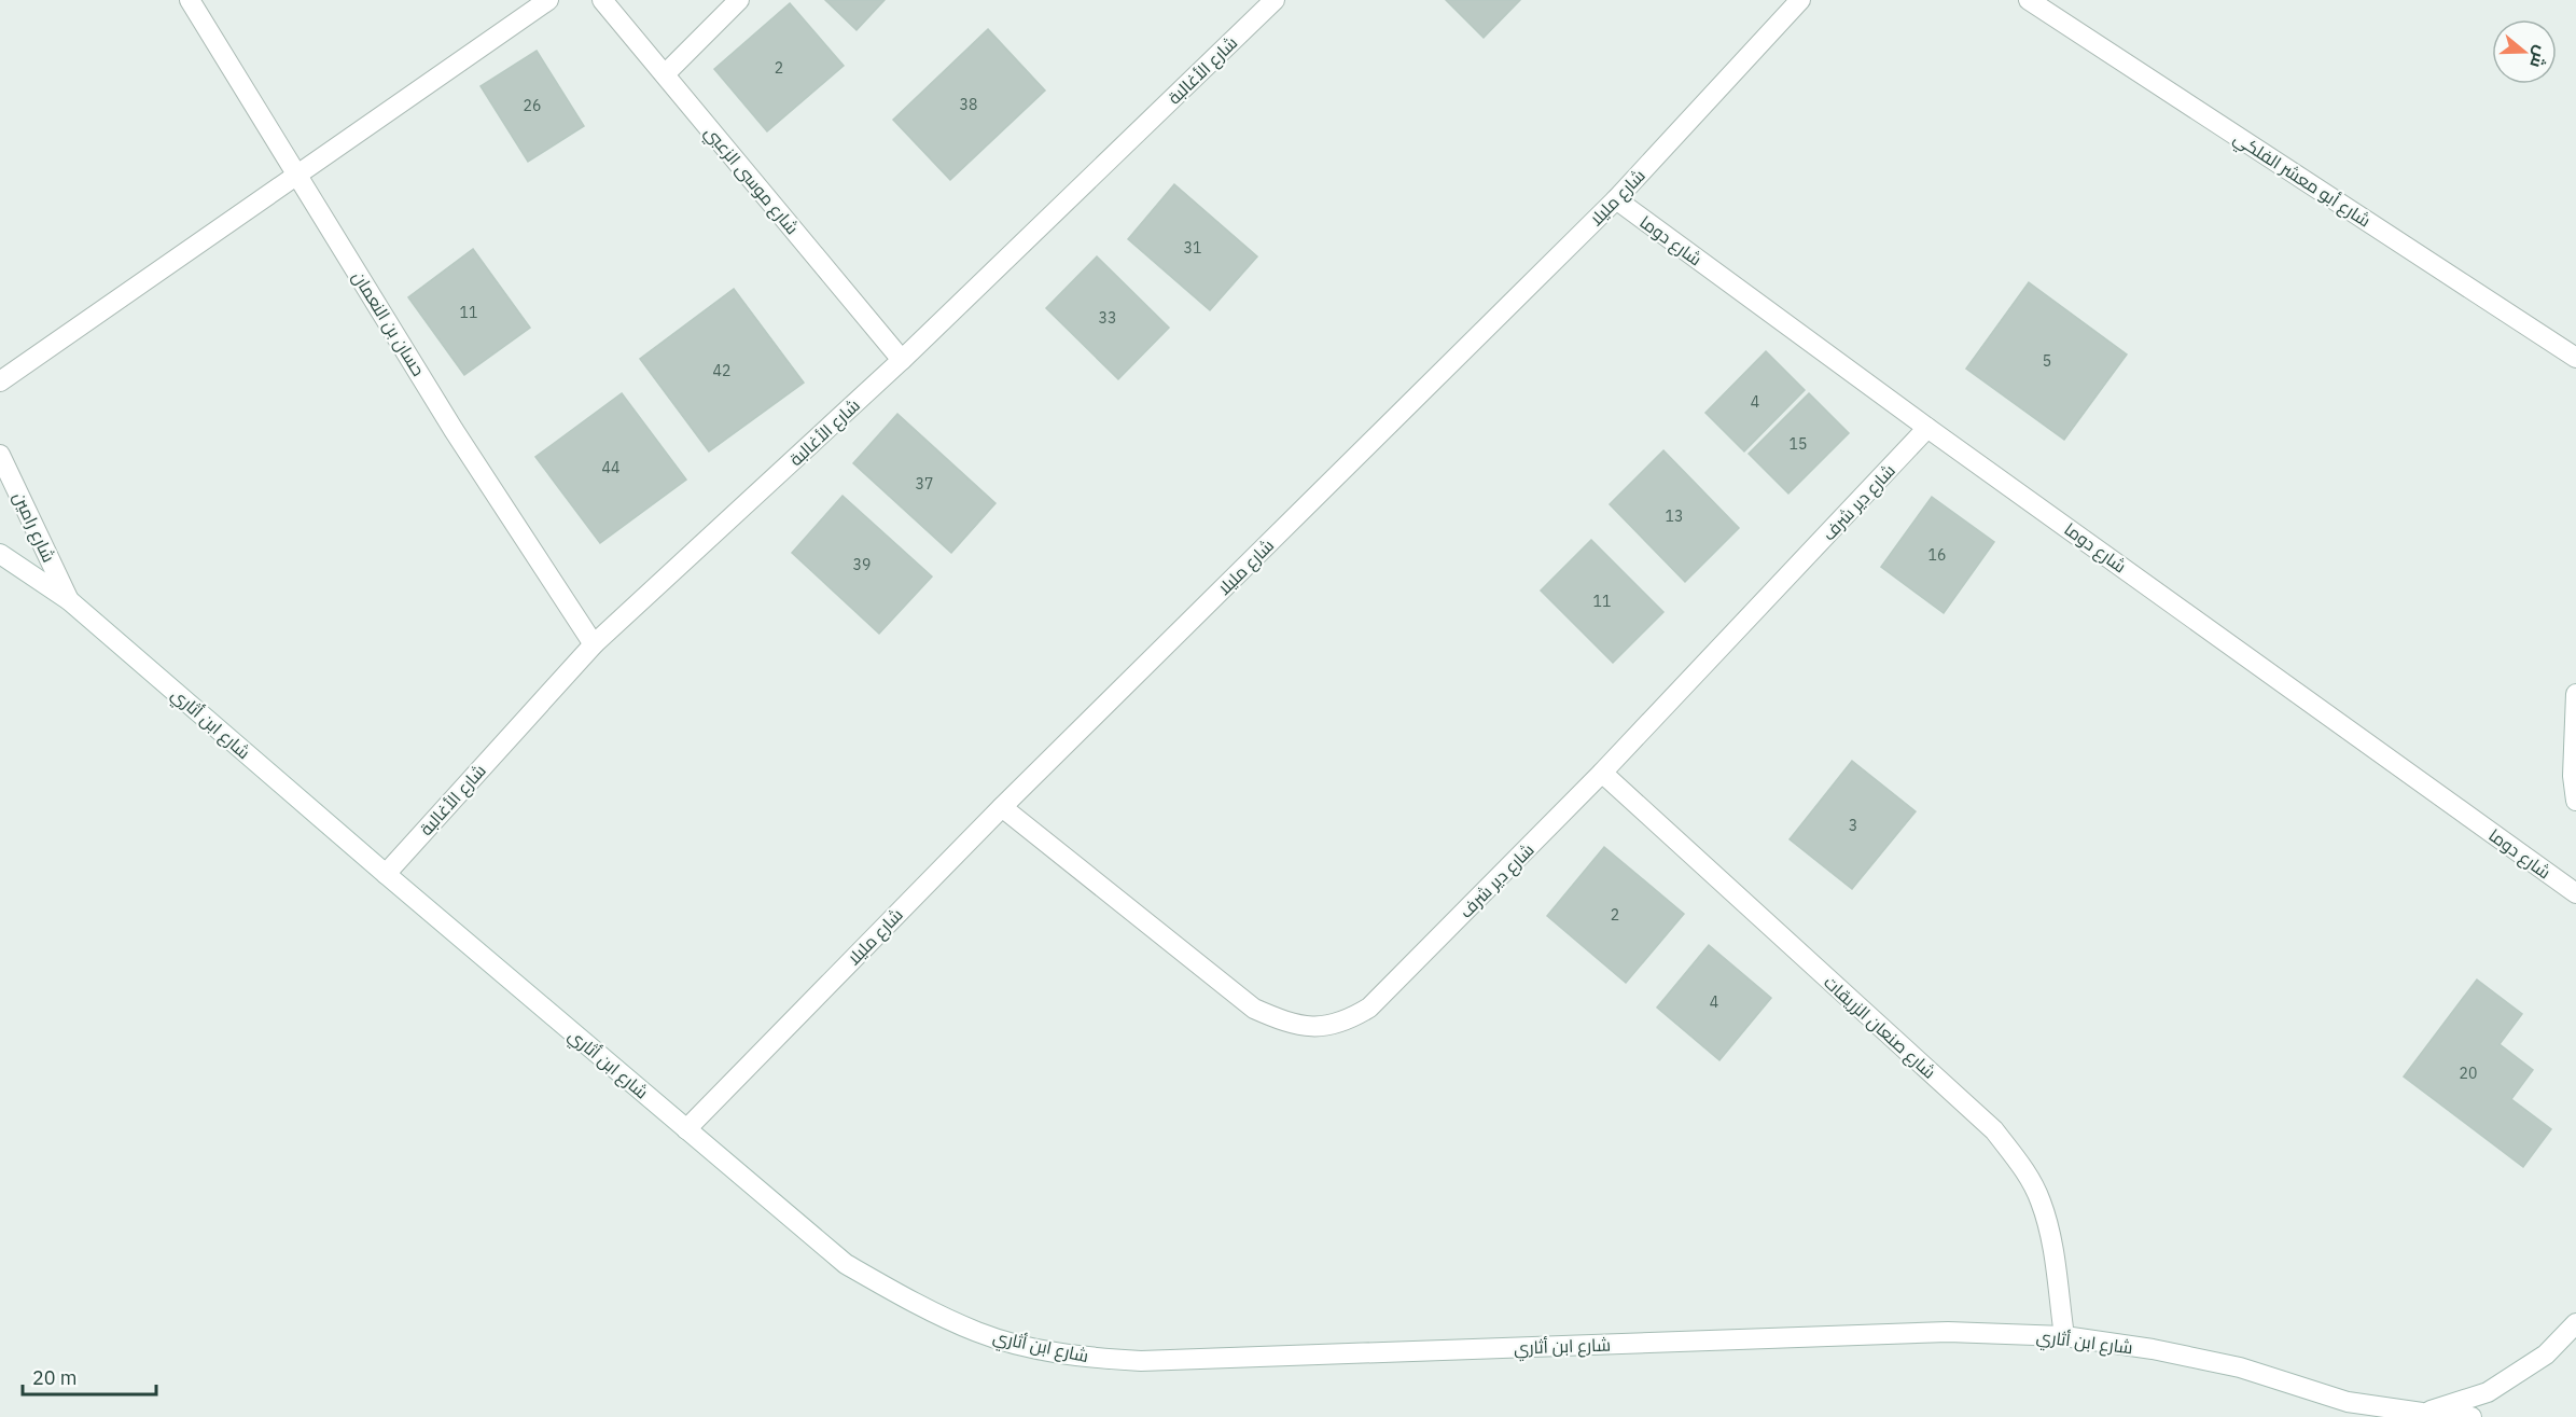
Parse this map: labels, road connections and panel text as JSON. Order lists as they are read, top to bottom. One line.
{"streets":{"street":["شارع الأغالبة","شارع أبو معشر الفلكي","شارع موسى الزعبي","شارع مليلا","شارع دوما","حسان بن النعمان","شارع دير شرف","شارع رامين","شارع ابن أثاري","شارع صنعان الزريقات"]},"crossings":[["شارع الأغالبة","شارع موسى الزعبي"],["شارع الأغالبة","حسان بن النعمان"],["شارع الأغالبة","شارع ابن أثاري"],["شارع مليلا","شارع دوما"],["شارع مليلا","شارع دير شرف"],["شارع مليلا","شارع ابن أثاري"],["شارع دوما","شارع دير شرف"],["شارع دير شرف","شارع صنعان الزريقات"],["شارع رامين","شارع ابن أثاري"],["شارع ابن أثاري","شارع صنعان الزريقات"]],"house_numbers":["2","38","26","31","11","33","5","42","4","15","44","37","13","16","39","11","3","2","4","20"],"scale_bar":"20 m","north":"right"}
